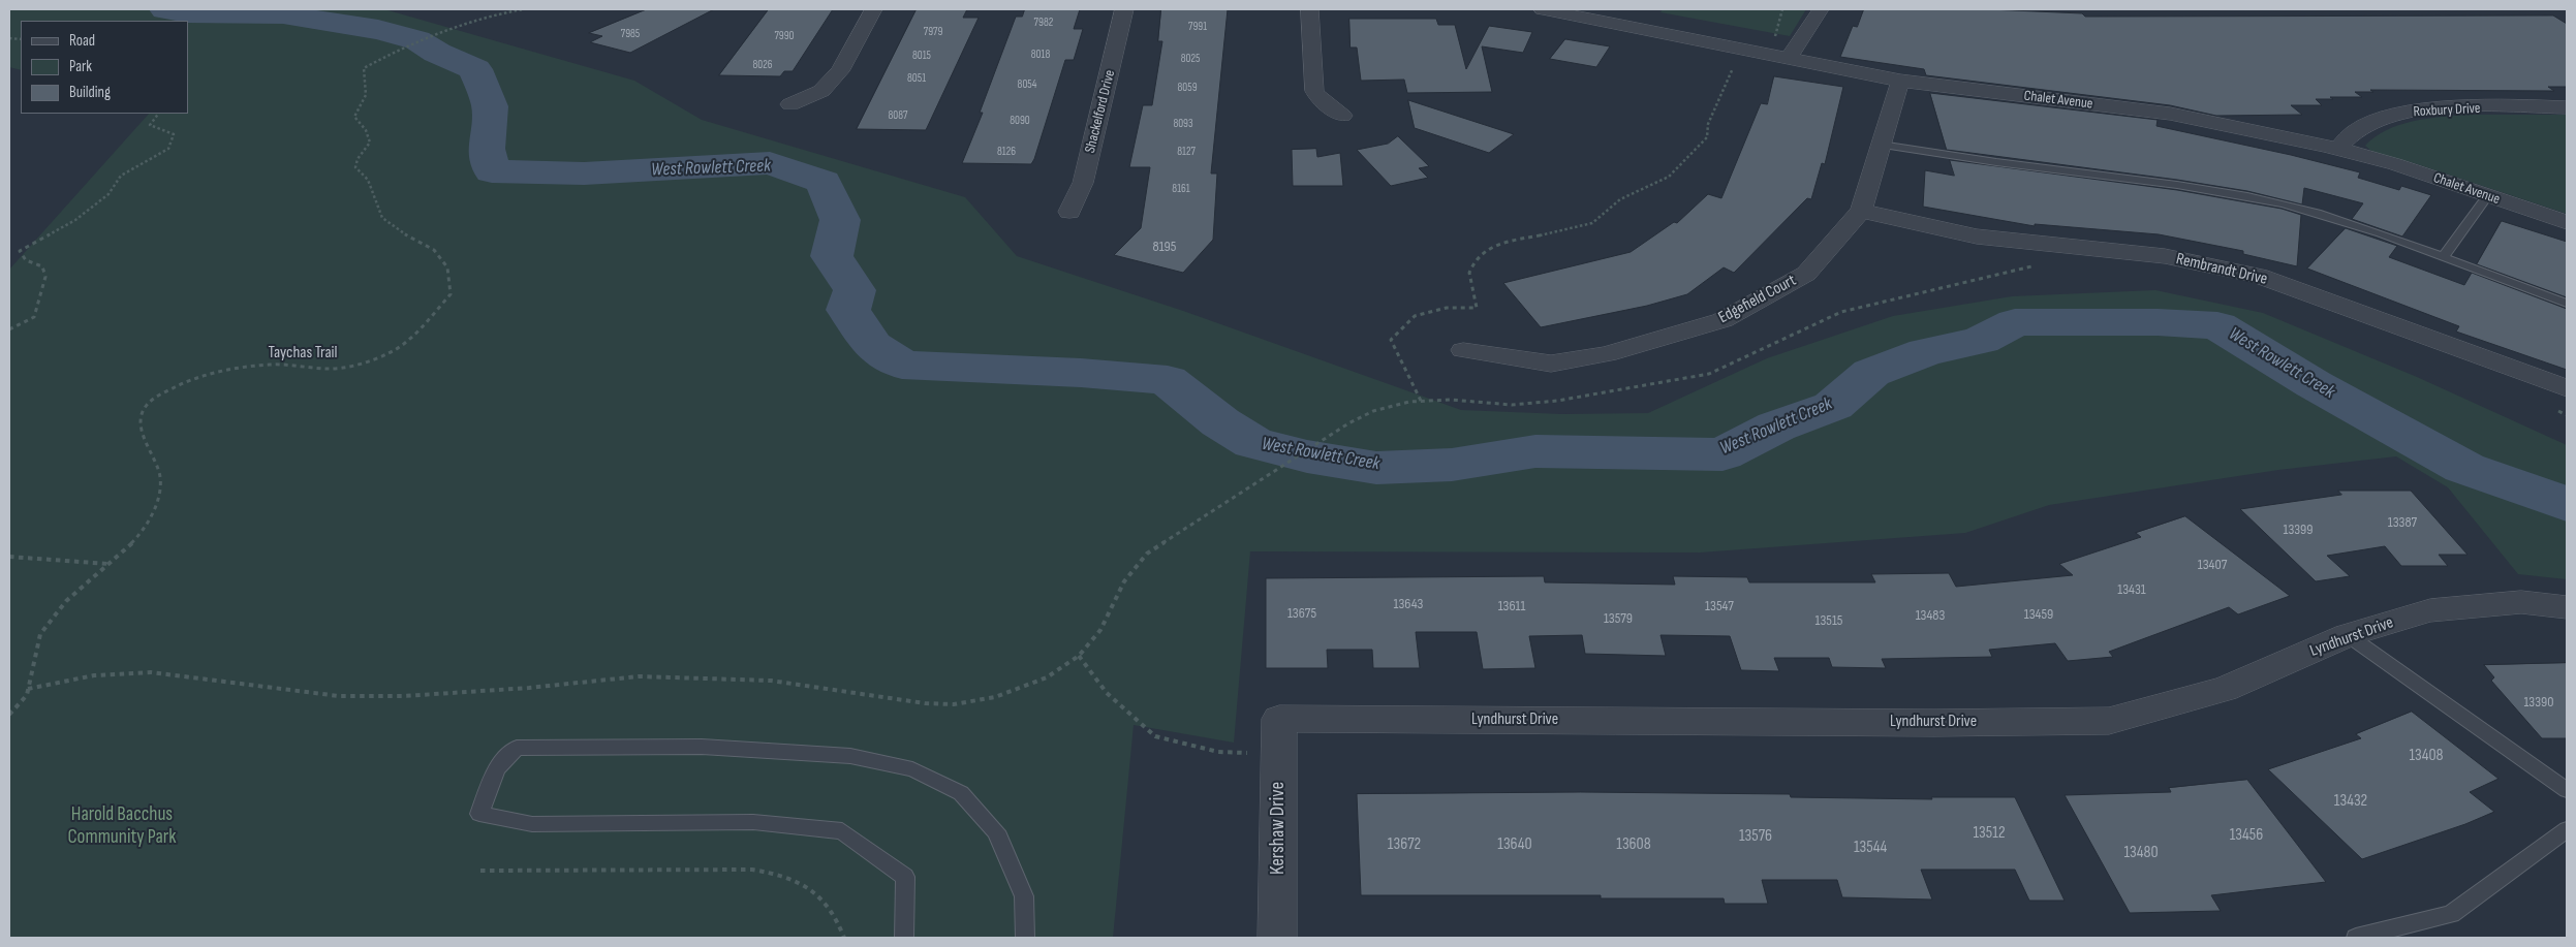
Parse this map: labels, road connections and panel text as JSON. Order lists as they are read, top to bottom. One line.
{"streets":{"street":["Chalet Avenue","Roxbury Drive","Shackelford Drive","Rembrandt Drive","Edgefield Court","Lyndhurst Drive","Kershaw Drive"],"path":["Taychas Trail"]},"crossings":[["Chalet Avenue","Roxbury Drive"],["Chalet Avenue","Edgefield Court"],["Rembrandt Drive","Edgefield Court"],["Lyndhurst Drive","Kershaw Drive"]],"water":["West Rowlett Creek"],"parks":["Harold Bacchus Community Park"],"house_numbers":["7982","7991","7979","7985","7990","8018","8015","8025","8026","8051","8054","8059","8087","8090","8093","8126","8127","8161","8195","13387","13399","13407","13431","13643","13611","13547","13675","13459","13483","13579","13515","13390","13408","13432","13512","13456","13576","13672","13640","13608","13544","13480"],"legend":["Road","Park","Building"]}
